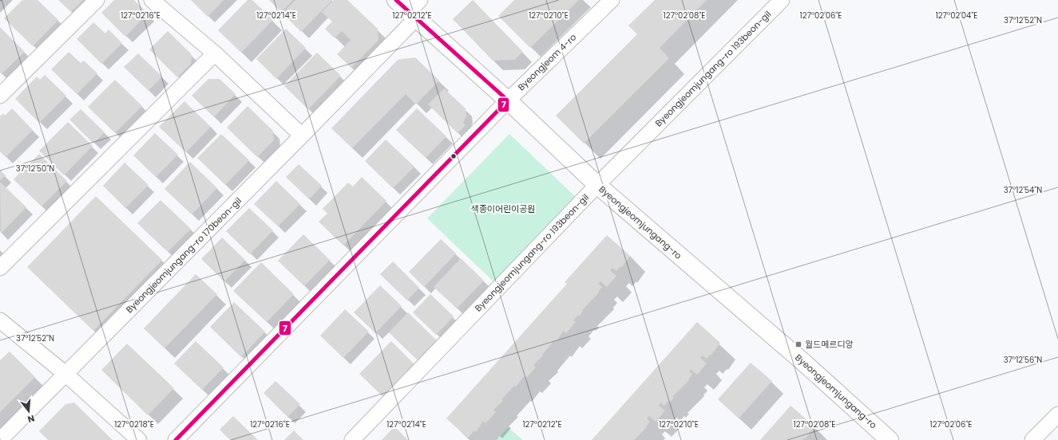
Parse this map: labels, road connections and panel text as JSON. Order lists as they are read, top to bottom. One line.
{"streets":{"street":["Byeongjeom 4-ro","Byeongjeomjungang-ro 193beon-gil","Byeongjeomjungang-ro","Byeongjeomjungang-ro 170beon-gil"]},"crossings":[["Byeongjeom 4-ro","Byeongjeomjungang-ro"],["Byeongjeomjungang-ro 193beon-gil","Byeongjeomjungang-ro"],["Byeongjeomjungang-ro","Byeongjeomjungang-ro 170beon-gil"]],"parks":["색종이어린이공원"],"places":{"transit":["월드메르디앙"]},"lines":["transit line 7"],"north":"bottom","coordinates":["127°02'16\"E","127°02'14\"E","127°02'12\"E","127°02'10\"E","127°02'08\"E","127°02'06\"E","127°02'04\"E","37°12'52\"N","37°12'50\"N","37°12'54\"N","37°12'56\"N","127°02'18\"E"]}
